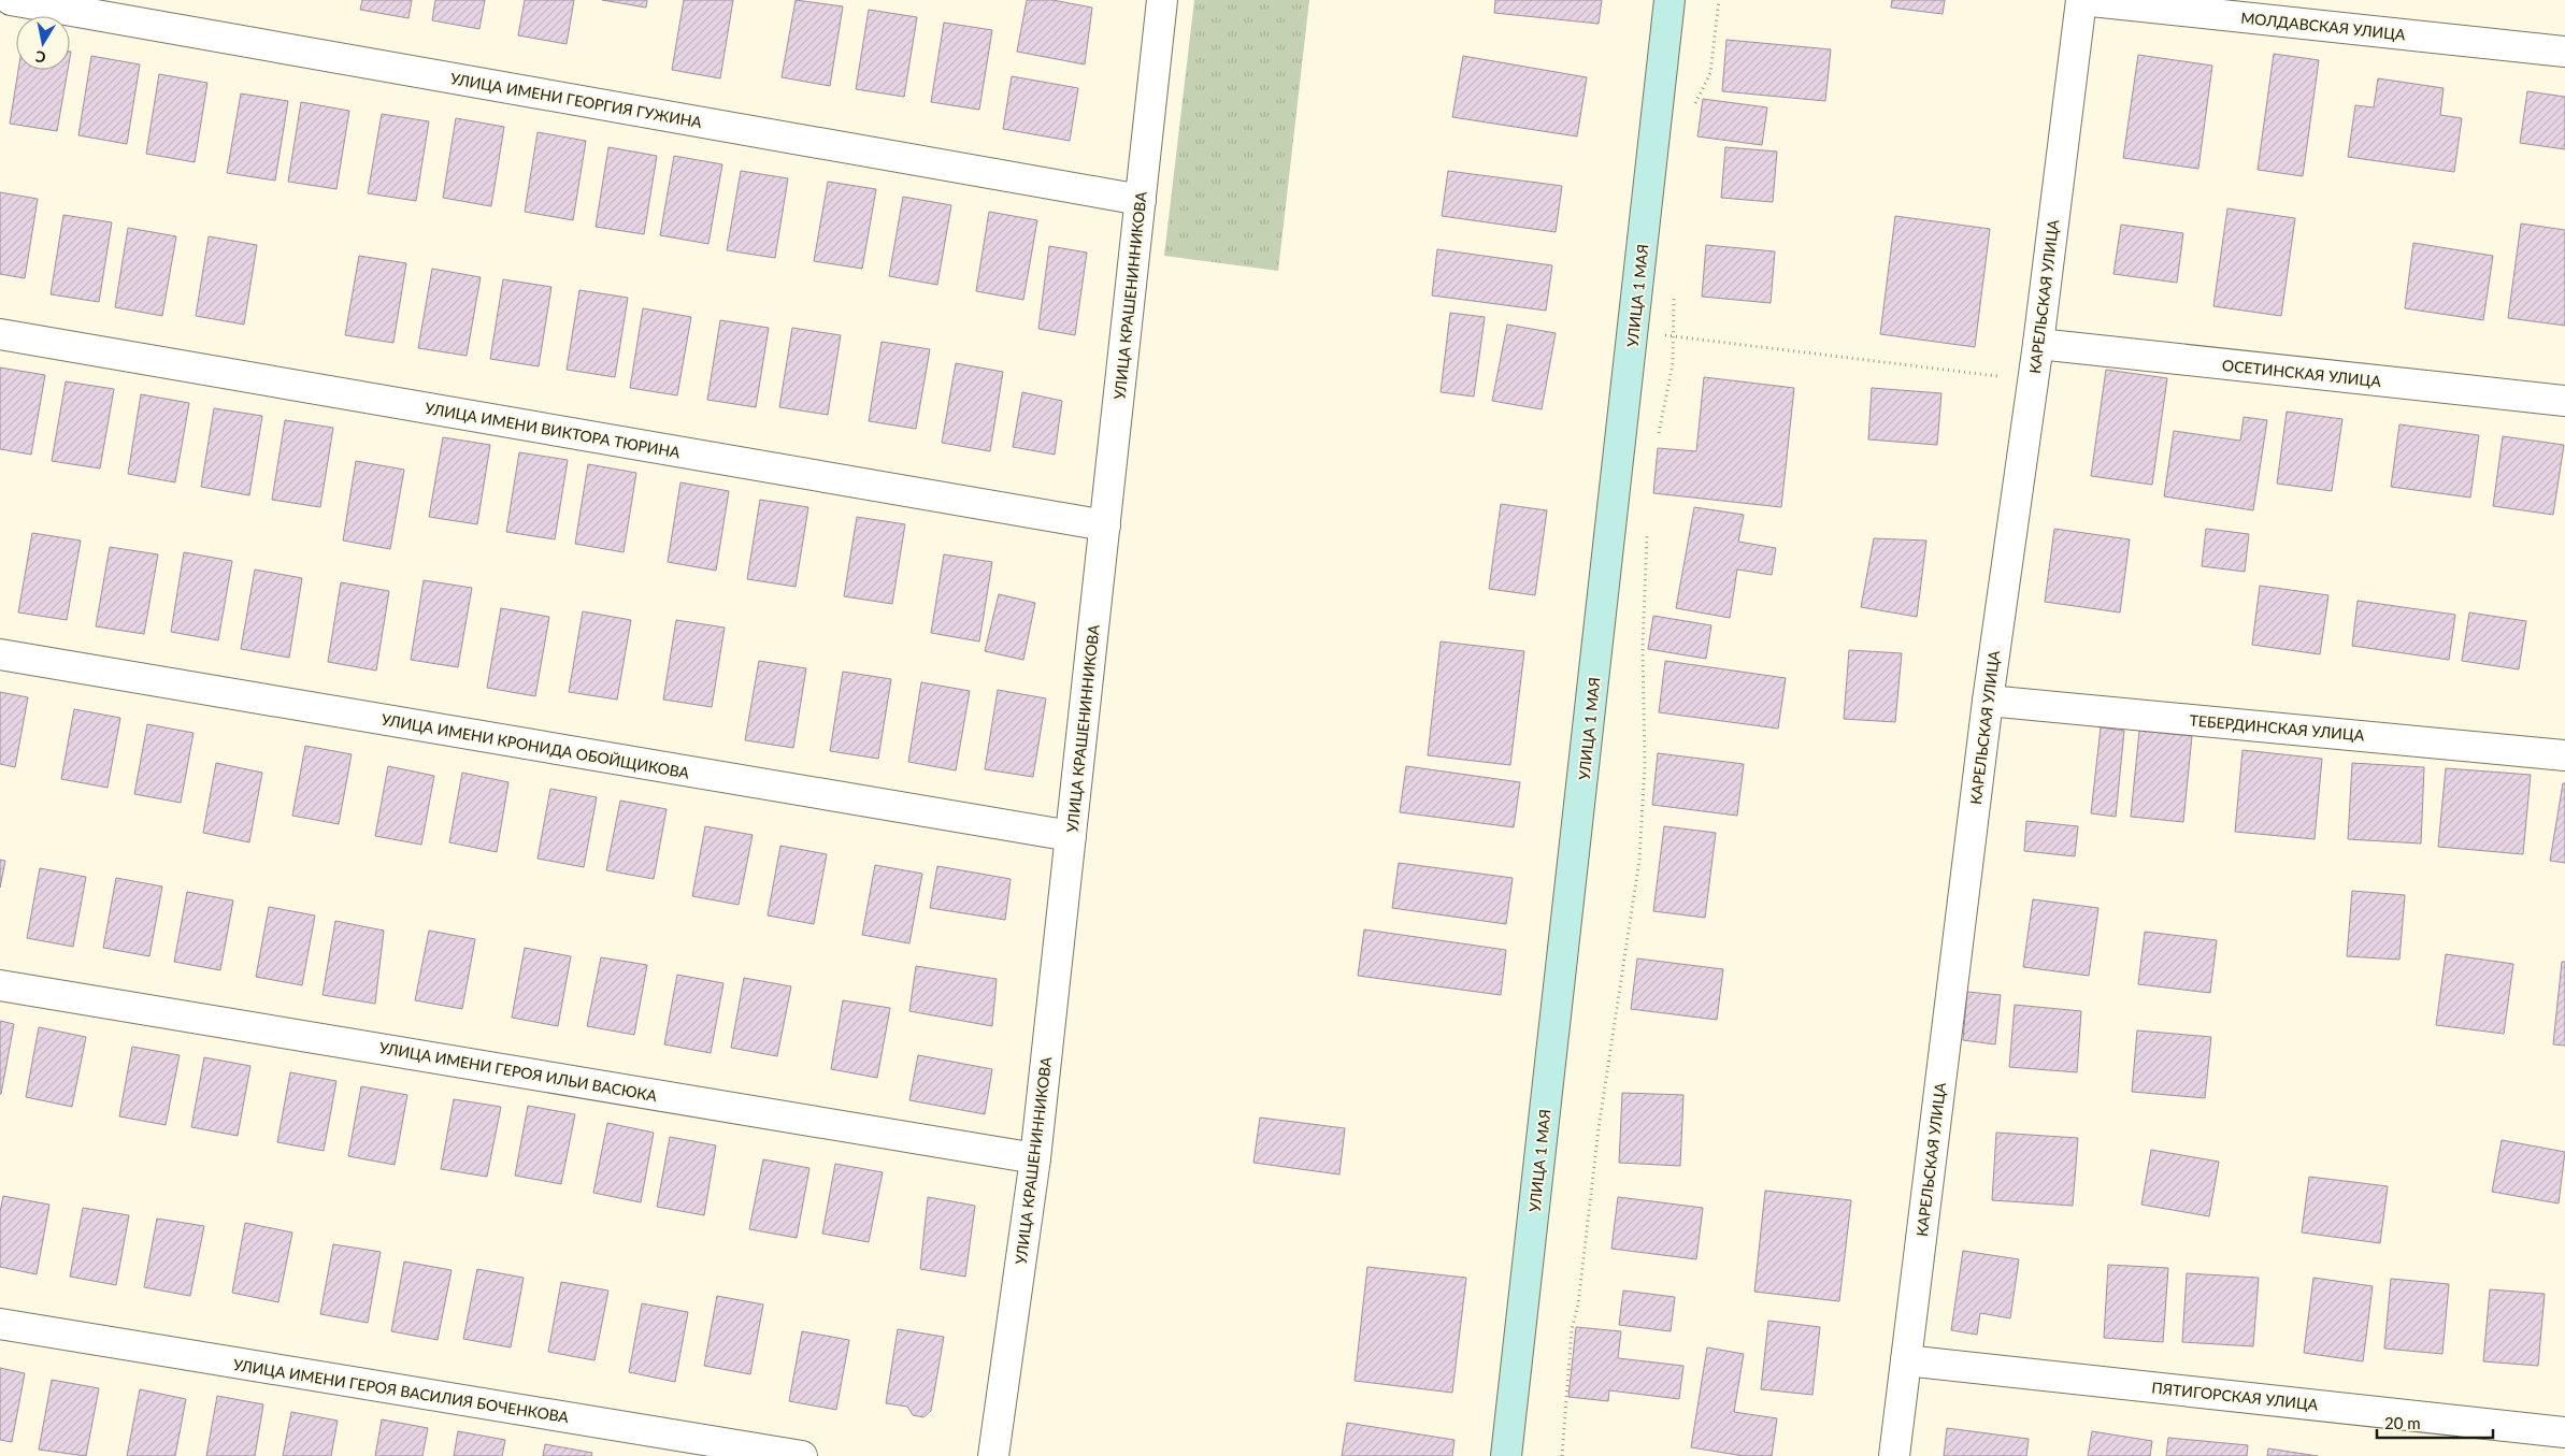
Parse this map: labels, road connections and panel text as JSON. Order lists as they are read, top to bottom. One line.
{"streets":{"street":["МОЛДАВСКАЯ УЛИЦА","УЛИЦА ИМЕНИ ГЕОРГИЯ ГУЖИНА","УЛИЦА КРАШЕНИННИКОВА","УЛИЦА 1 МАЯ","КАРЕЛЬСКАЯ УЛИЦА","ОСЕТИНСКАЯ УЛИЦА","УЛИЦА ИМЕНИ ВИКТОРА ТЮРИНА","ТЕБЕРДИНСКАЯ УЛИЦА","УЛИЦА ИМЕНИ КРОНИДА ОБОЙЩИКОВА","УЛИЦА ИМЕНИ ГЕРОЯ ИЛЬИ ВАСЮКА","УЛИЦА ИМЕНИ ГЕРОЯ ВАСИЛИЯ БОЧЕНКОВА","ПЯТИГОРСКАЯ УЛИЦА"]},"crossings":[["МОЛДАВСКАЯ УЛИЦА","КАРЕЛЬСКАЯ УЛИЦА"],["УЛИЦА ИМЕНИ ГЕОРГИЯ ГУЖИНА","УЛИЦА КРАШЕНИННИКОВА"],["УЛИЦА КРАШЕНИННИКОВА","УЛИЦА ИМЕНИ ВИКТОРА ТЮРИНА"],["УЛИЦА КРАШЕНИННИКОВА","УЛИЦА ИМЕНИ КРОНИДА ОБОЙЩИКОВА"],["УЛИЦА КРАШЕНИННИКОВА","УЛИЦА ИМЕНИ ГЕРОЯ ИЛЬИ ВАСЮКА"],["КАРЕЛЬСКАЯ УЛИЦА","ОСЕТИНСКАЯ УЛИЦА"],["КАРЕЛЬСКАЯ УЛИЦА","ТЕБЕРДИНСКАЯ УЛИЦА"],["КАРЕЛЬСКАЯ УЛИЦА","ПЯТИГОРСКАЯ УЛИЦА"]],"scale_bar":"20 m","north":"bottom"}
